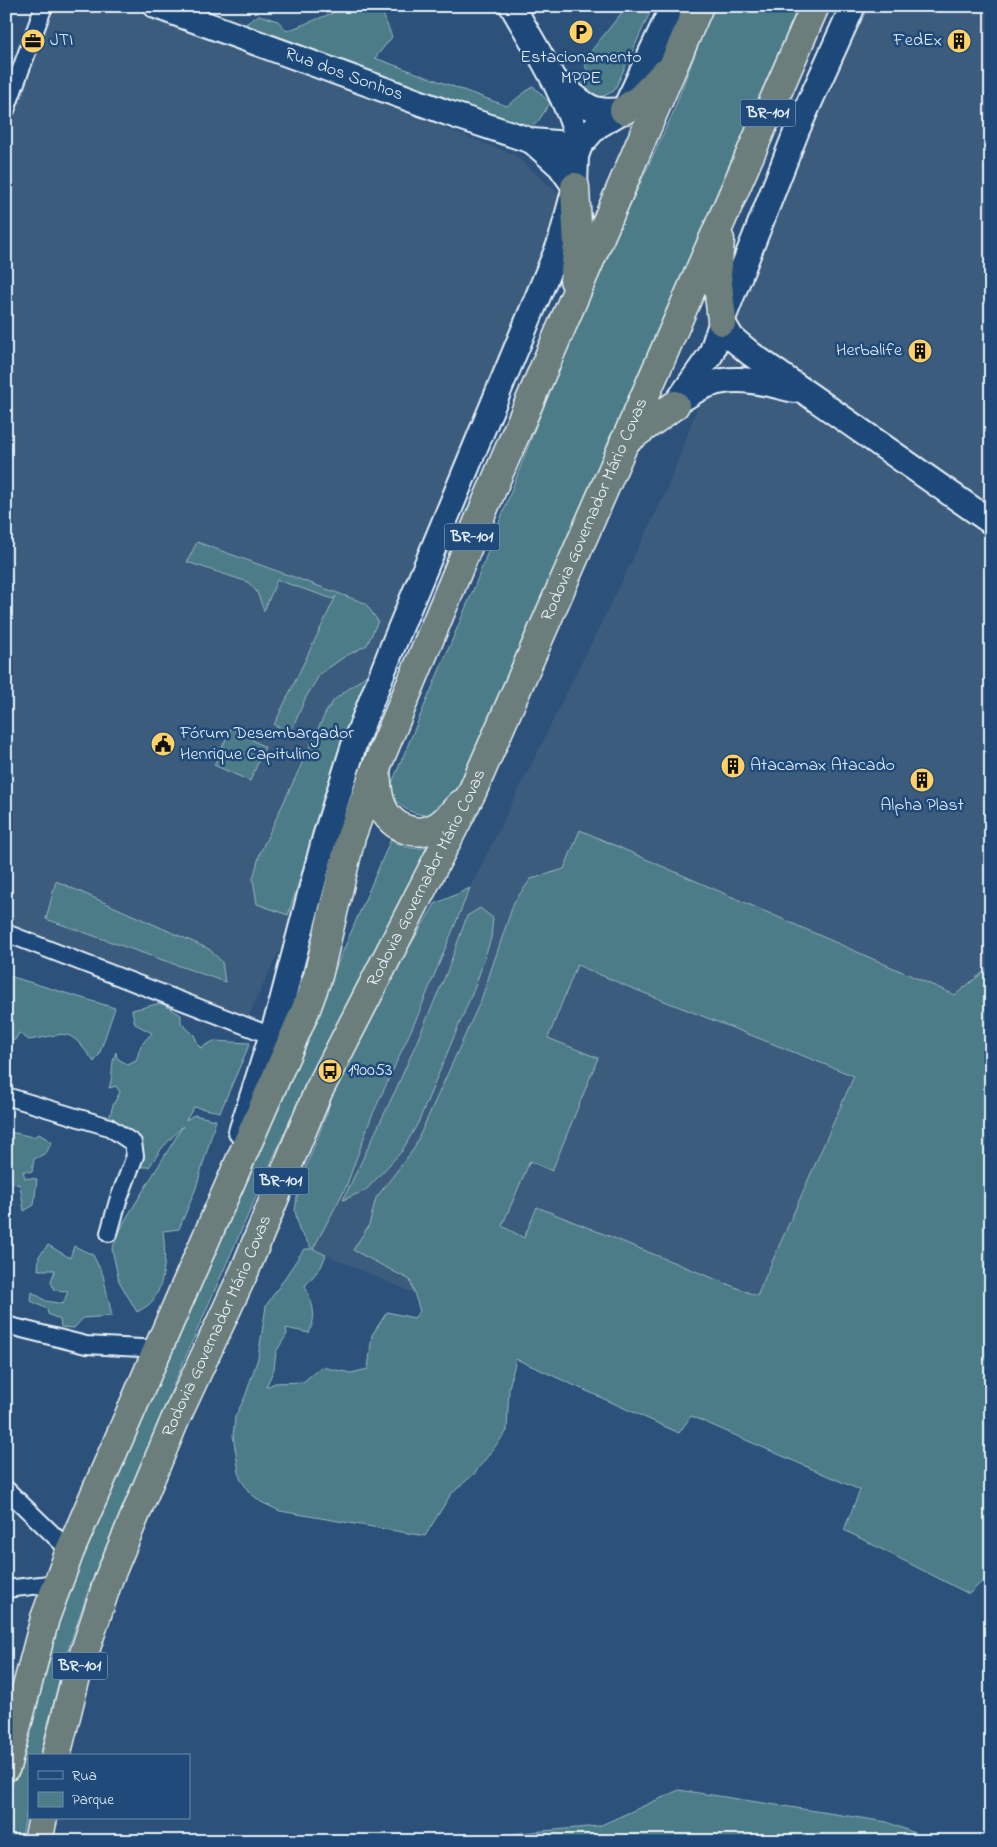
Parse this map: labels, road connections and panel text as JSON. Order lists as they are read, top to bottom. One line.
{"streets":{"highway":["BR-101","Rodovia Governador Mário Covas"],"main road":["Rua dos Sonhos"]},"places":{"parking":["Estacionamento MPPE"],"office":["JTI"],"building":["FedEx","Herbalife","Atacamax Atacado","Alpha Plast"],"public building":["Fórum Desembargador Henrique Capitulino"],"bus stop":["190053"]},"legend":["Rua","Parque"]}
